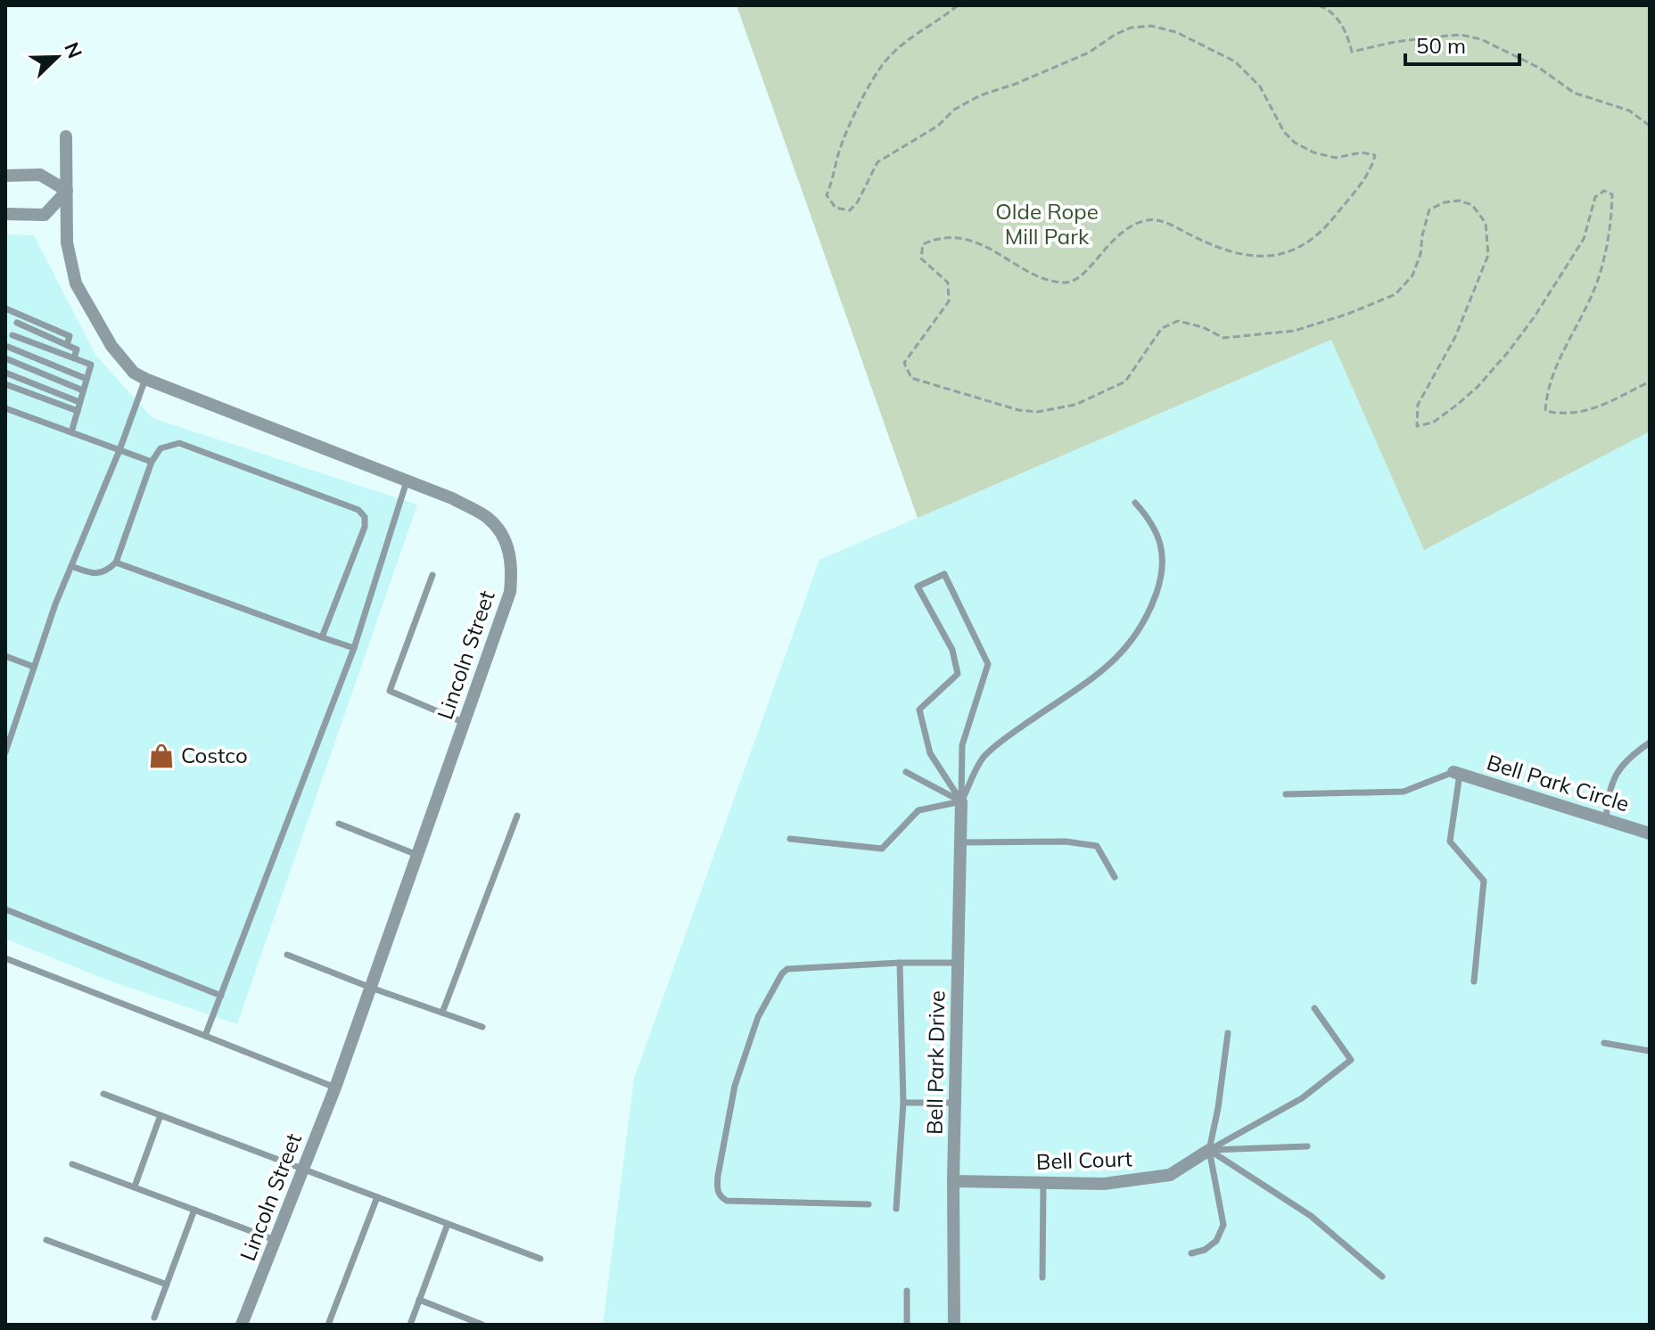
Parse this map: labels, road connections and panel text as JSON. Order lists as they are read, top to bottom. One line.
{"streets":{"street":["Lincoln Street","Bell Park Circle","Bell Park Drive","Bell Court"]},"crossings":[["Bell Park Drive","Bell Court"]],"parks":["Olde Rope Mill Park"],"places":{"shop":["Costco"]},"scale_bar":"50 m","north":"top right"}
